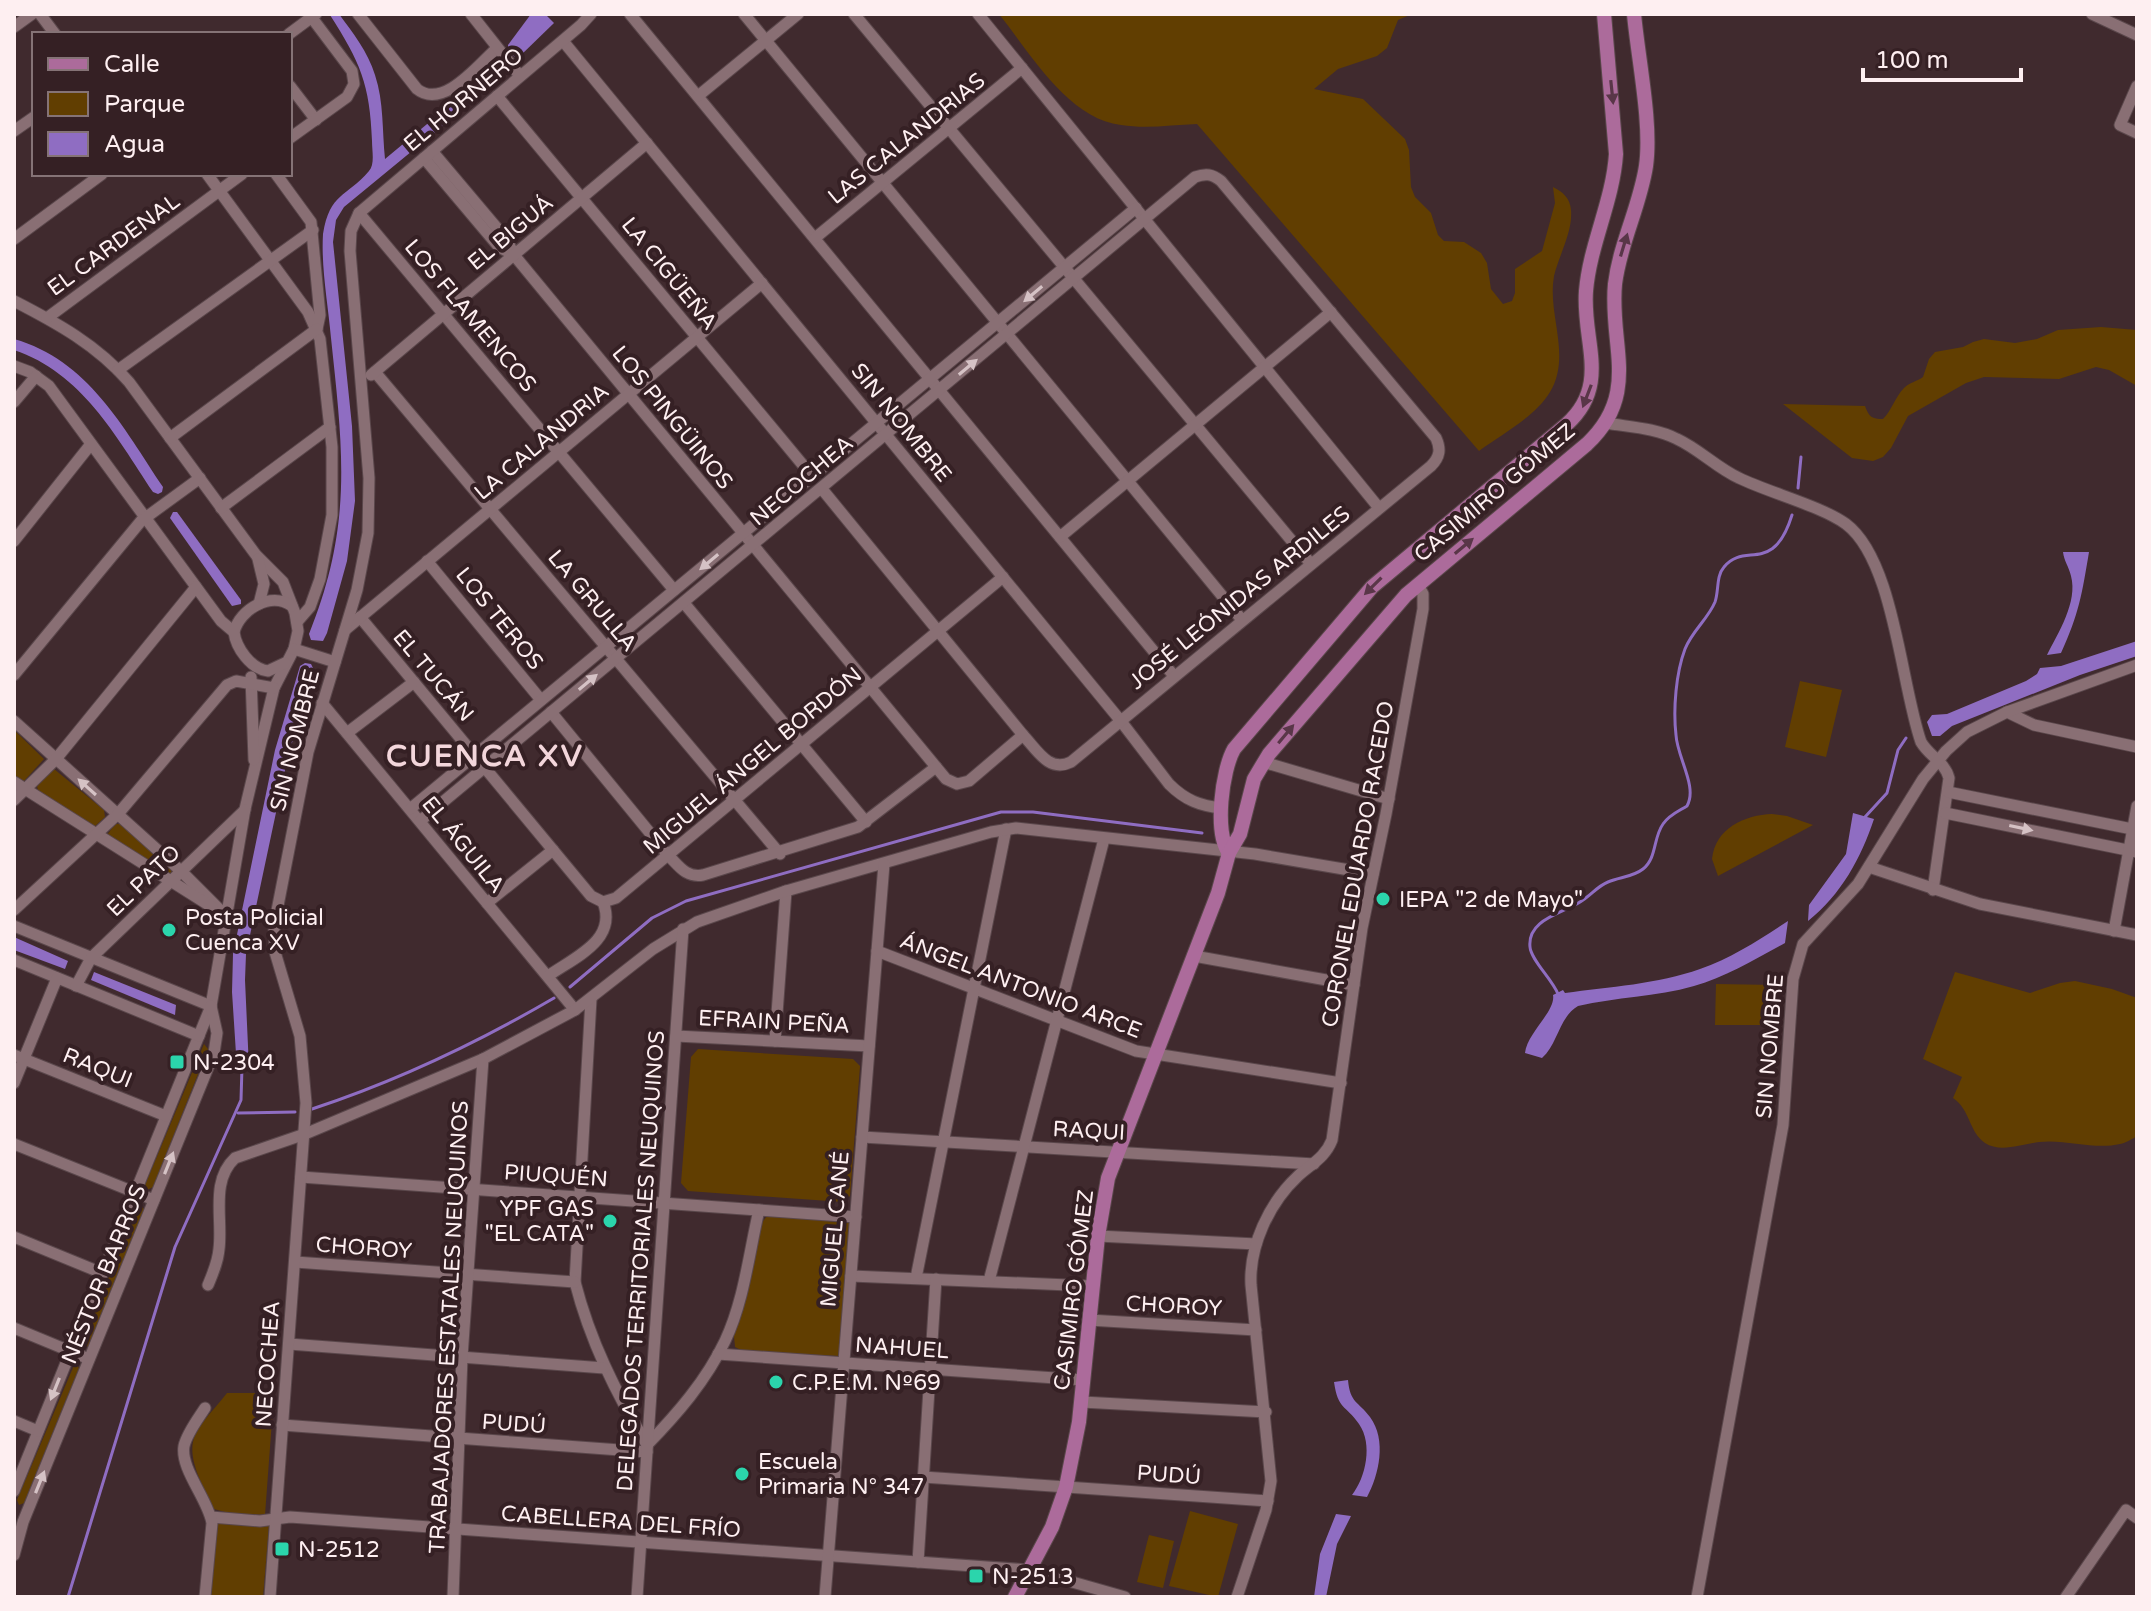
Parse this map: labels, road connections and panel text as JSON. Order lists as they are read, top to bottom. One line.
{"streets":{"main road":["CASIMIRO GÓMEZ"],"street":["EL HORNERO","LAS CALANDRIAS","EL BIGUÁ","EL CARDENAL","LA CIGÜEÑA","LOS FLAMENCOS","LOS PINGÜINOS","SIN NOMBRE","LA CALANDRIA","NECOCHEA","JOSÉ LEÓNIDAS ARDILES","LA GRULLA","LOS TEROS","EL TUCÁN","MIGUEL ÁNGEL BORDÓN","EL ÁGUILA","CORONEL EDUARDO RACEDO","EL PATO","ÁNGEL ANTONIO ARCE","EFRAIN PEÑA","RAQUI","PIUQUÉN","MIGUEL CANÉ","CHOROY","DELEGADOS TERRITORIALES NEUQUINOS","NÉSTOR BARROS","TRABAJADORES ESTATALES NEUQUINOS","NAHUEL","PUDÚ","CABELLERA DEL FRÍO"]},"crossings":[["EL HORNERO","LA CIGÜEÑA"],["EL HORNERO","LOS FLAMENCOS"],["EL HORNERO","LOS PINGÜINOS"],["EL HORNERO","SIN NOMBRE"],["EL BIGUÁ","LA CIGÜEÑA"],["EL BIGUÁ","LOS FLAMENCOS"],["EL BIGUÁ","LOS PINGÜINOS"],["EL BIGUÁ","SIN NOMBRE"],["EL BIGUÁ","LA GRULLA"],["LA CIGÜEÑA","LA CALANDRIA"],["LA CIGÜEÑA","NECOCHEA"],["LOS FLAMENCOS","SIN NOMBRE"],["LOS FLAMENCOS","LA CALANDRIA"],["LOS FLAMENCOS","NECOCHEA"],["LOS PINGÜINOS","LA CALANDRIA"],["LOS PINGÜINOS","NECOCHEA"],["LOS PINGÜINOS","JOSÉ LEÓNIDAS ARDILES"],["LOS PINGÜINOS","MIGUEL ÁNGEL BORDÓN"],["SIN NOMBRE","LA CALANDRIA"],["SIN NOMBRE","NECOCHEA"],["SIN NOMBRE","CASIMIRO GÓMEZ"],["SIN NOMBRE","JOSÉ LEÓNIDAS ARDILES"],["SIN NOMBRE","MIGUEL ÁNGEL BORDÓN"],["SIN NOMBRE","EL ÁGUILA"],["LA CALANDRIA","LA GRULLA"],["LA CALANDRIA","LOS TEROS"],["LA CALANDRIA","EL TUCÁN"],["NECOCHEA","JOSÉ LEÓNIDAS ARDILES"],["NECOCHEA","LA GRULLA"],["NECOCHEA","LOS TEROS"],["NECOCHEA","EL TUCÁN"],["NECOCHEA","EL ÁGUILA"],["NECOCHEA","PIUQUÉN"],["NECOCHEA","CHOROY"],["NECOCHEA","PUDÚ"],["NECOCHEA","CABELLERA DEL FRÍO"],["CASIMIRO GÓMEZ","CORONEL EDUARDO RACEDO"],["CASIMIRO GÓMEZ","ÁNGEL ANTONIO ARCE"],["CASIMIRO GÓMEZ","RAQUI"],["CASIMIRO GÓMEZ","CHOROY"],["CASIMIRO GÓMEZ","NAHUEL"],["CASIMIRO GÓMEZ","PUDÚ"],["CASIMIRO GÓMEZ","CABELLERA DEL FRÍO"],["LA GRULLA","MIGUEL ÁNGEL BORDÓN"],["EL TUCÁN","MIGUEL ÁNGEL BORDÓN"],["CORONEL EDUARDO RACEDO","ÁNGEL ANTONIO ARCE"],["CORONEL EDUARDO RACEDO","RAQUI"],["CORONEL EDUARDO RACEDO","CHOROY"],["CORONEL EDUARDO RACEDO","PUDÚ"],["EL PATO","NÉSTOR BARROS"],["ÁNGEL ANTONIO ARCE","MIGUEL CANÉ"],["EFRAIN PEÑA","MIGUEL CANÉ"],["EFRAIN PEÑA","DELEGADOS TERRITORIALES NEUQUINOS"],["RAQUI","MIGUEL CANÉ"],["RAQUI","NÉSTOR BARROS"],["PIUQUÉN","MIGUEL CANÉ"],["PIUQUÉN","DELEGADOS TERRITORIALES NEUQUINOS"],["PIUQUÉN","TRABAJADORES ESTATALES NEUQUINOS"],["MIGUEL CANÉ","NAHUEL"],["MIGUEL CANÉ","CABELLERA DEL FRÍO"],["CHOROY","TRABAJADORES ESTATALES NEUQUINOS"],["DELEGADOS TERRITORIALES NEUQUINOS","PUDÚ"],["DELEGADOS TERRITORIALES NEUQUINOS","CABELLERA DEL FRÍO"],["TRABAJADORES ESTATALES NEUQUINOS","PUDÚ"],["TRABAJADORES ESTATALES NEUQUINOS","CABELLERA DEL FRÍO"]],"districts":["CUENCA XV"],"places":{"other":["IEPA \"2 de Mayo\"","Posta Policial Cuenca XV","YPF GAS \"EL CATA\"","C.P.E.M. Nº69","Escuela Primaria N° 347"],"transit":["N-2304","N-2512","N-2513"]},"legend":["Calle","Parque","Agua"],"scale_bar":"100 m"}
